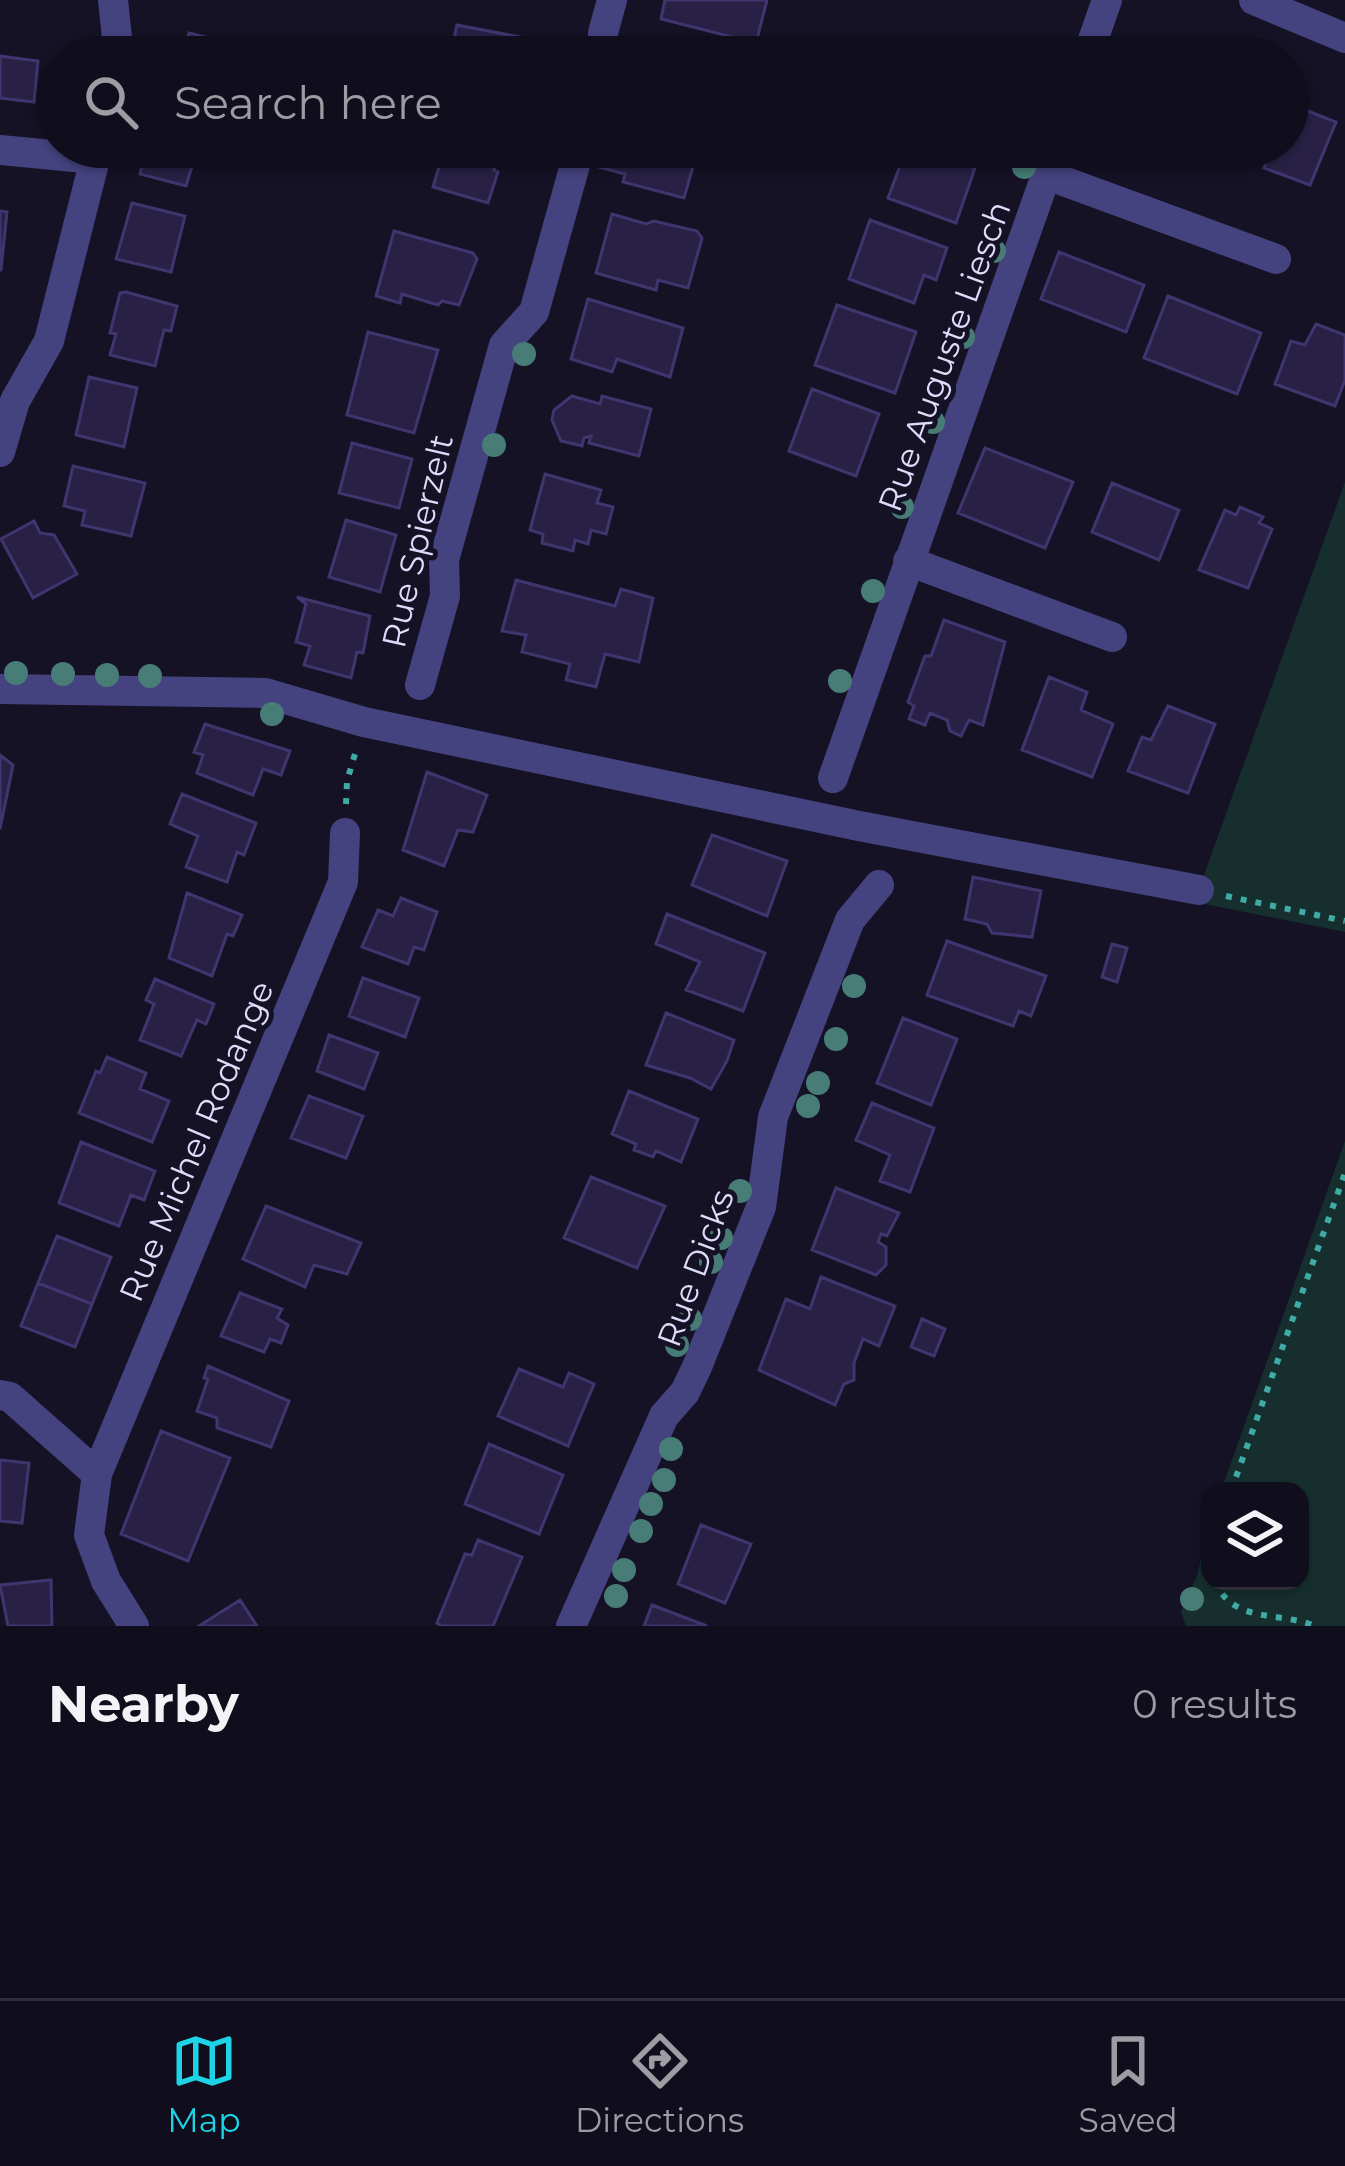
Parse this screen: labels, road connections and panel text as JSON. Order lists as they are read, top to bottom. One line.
{"streets":{"street":["Rue Auguste Liesch","Rue Spierzelt","Rue Michel Rodange","Rue Dicks"]},"page":{"search":"Search here","heading":["Nearby","0 results"],"nav":["Map","Directions","Saved"]}}
